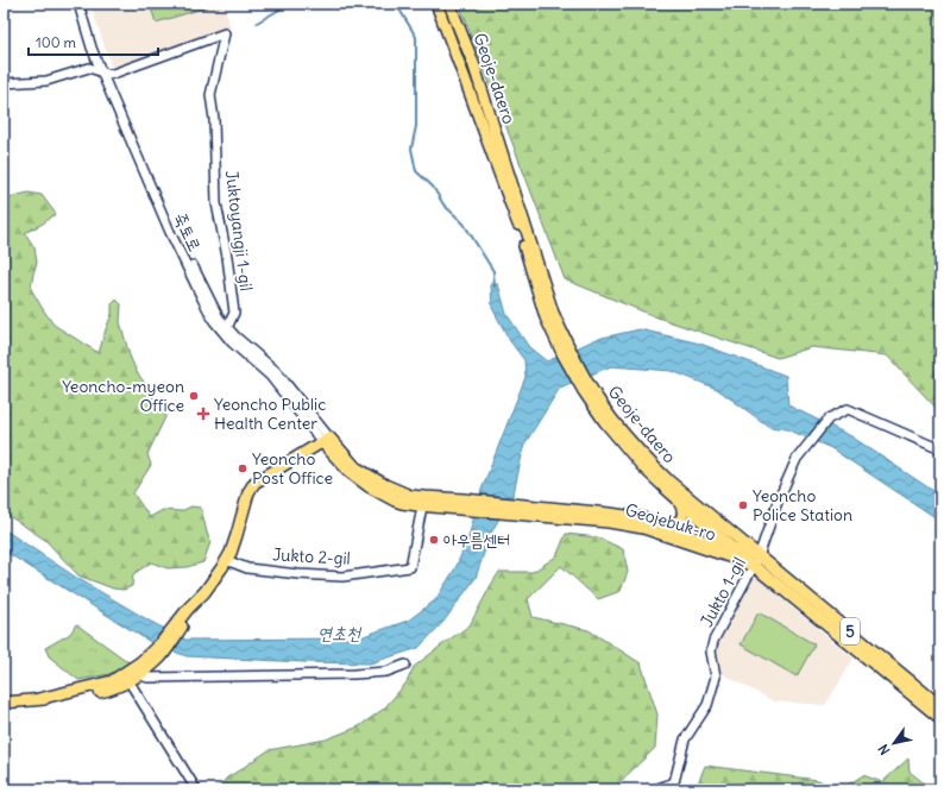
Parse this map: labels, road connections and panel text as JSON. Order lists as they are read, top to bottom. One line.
{"streets":{"main road":["Geoje-daero","Geojebuk-ro","5"],"street":["Juktoyangji 1-gil","죽토로","Jukto 2-gil","Jukto 1-gil"]},"crossings":[["Geoje-daero","Geojebuk-ro"],["Geoje-daero","Jukto 1-gil"],["Geoje-daero","5"],["Juktoyangji 1-gil","죽토로"],["Geojebuk-ro","Jukto 1-gil"],["Geojebuk-ro","5"],["Jukto 1-gil","5"]],"water":["연초천"],"places":{"other":["Yeoncho-myeon Office","Yeoncho Post Office","Yeoncho Police Station","아우름센터"],"health":["Yeoncho Public Health Center"]},"scale_bar":"100 m","north":"bottom left"}
